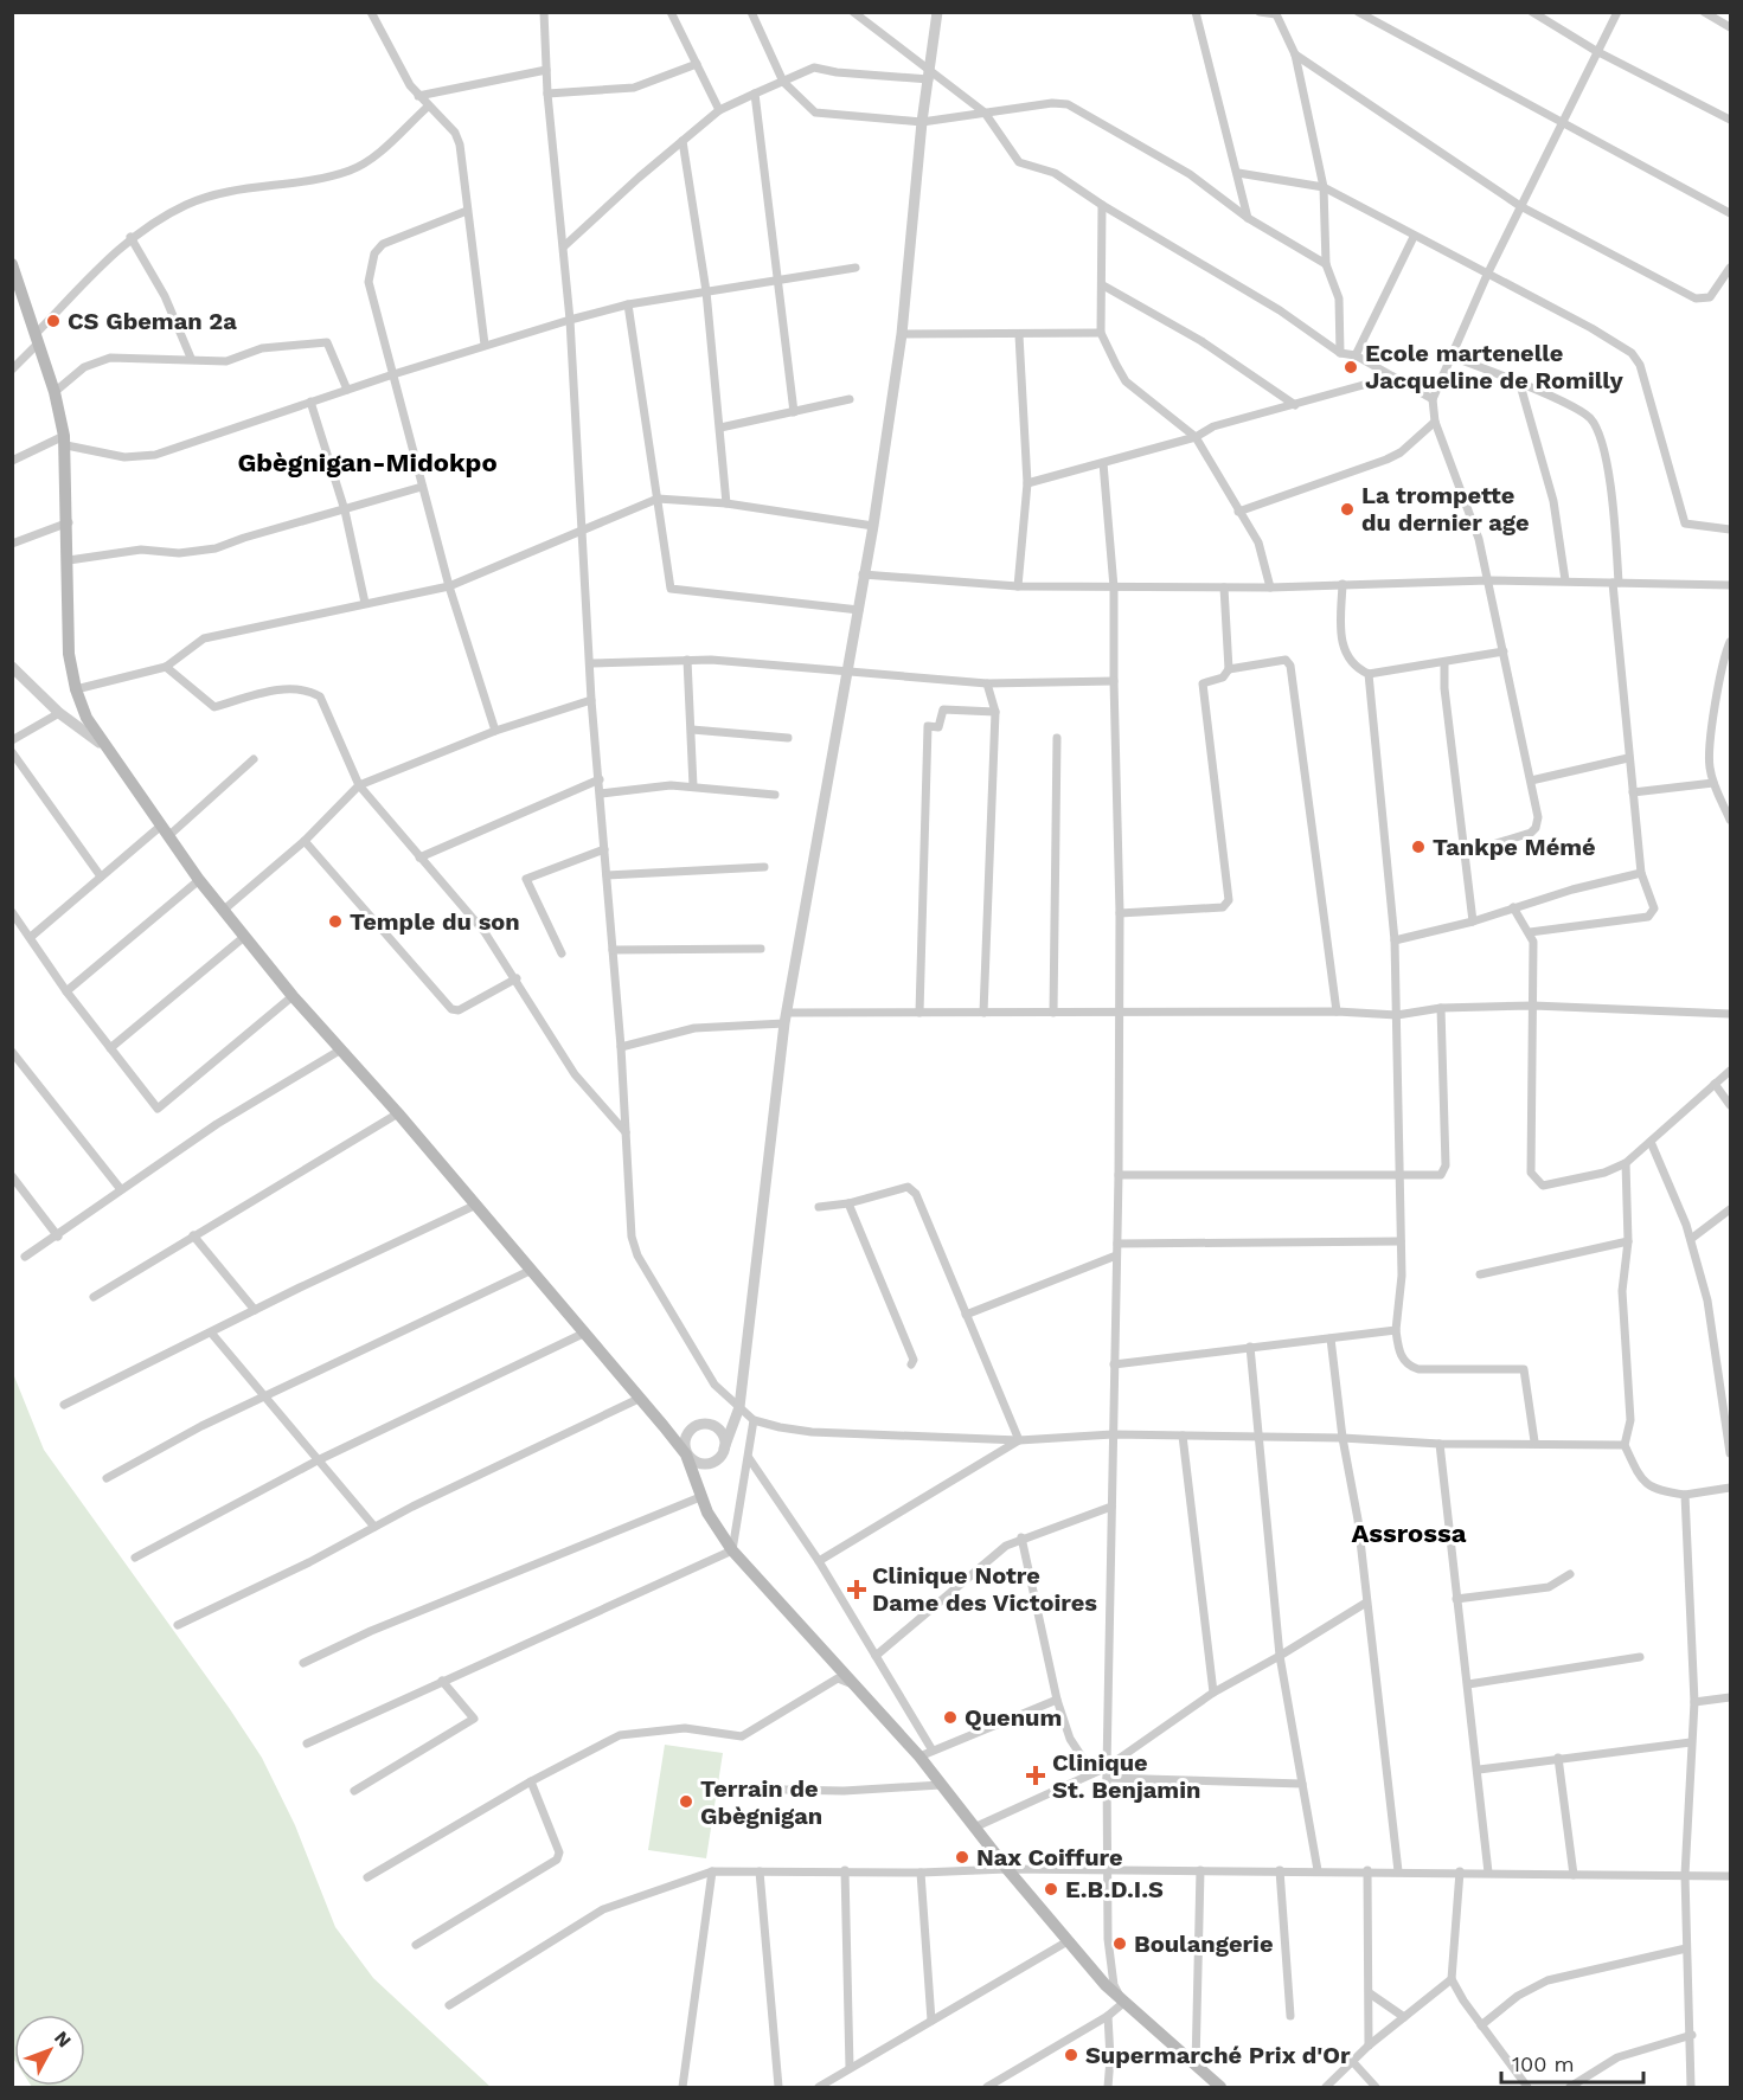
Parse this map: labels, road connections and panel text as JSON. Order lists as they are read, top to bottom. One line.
{"districts":["Gbègnigan-Midokpo","Assrossa"],"places":{"other":["CS Gbeman 2a","Ecole martenelle Jacqueline de Romilly","La trompette du dernier age","Tankpe Mémé","Temple du son","Quenum","Terrain de Gbègnigan","Nax Coiffure","E.B.D.I.S","Boulangerie","Supermarché Prix d'Or"],"health":["Clinique Notre Dame des Victoires","Clinique St. Benjamin"]},"scale_bar":"100 m","north":"top right"}
